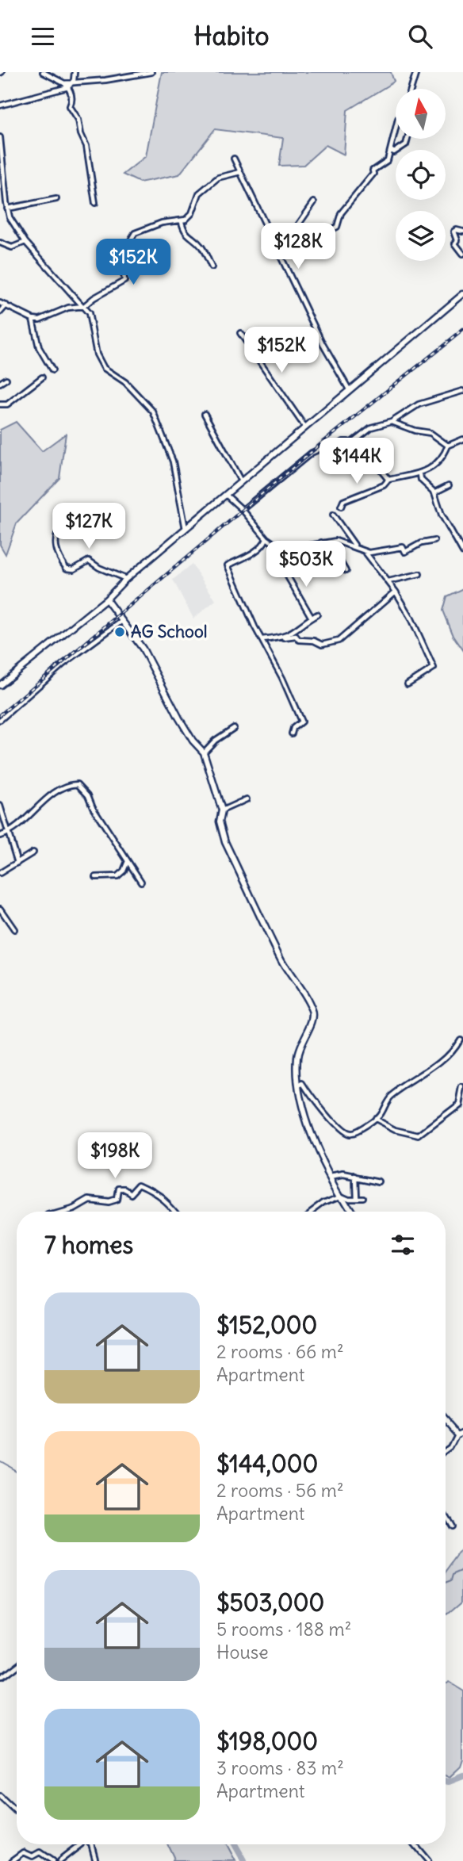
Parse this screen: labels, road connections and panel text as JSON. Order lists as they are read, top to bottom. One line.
{"places":["AG School"],"north":"top","page":{"header":"Habito","price":["$128K","$152K","$152K","$144K","$127K","$503K","$198K"],"heading":"7 homes","list":[{"name":"$152,000","note":"2 rooms · 66 m² · Apartment"},{"name":"$144,000","note":"2 rooms · 56 m² · Apartment"},{"name":"$503,000","note":"5 rooms · 188 m² · House"},{"name":"$198,000","note":"3 rooms · 83 m² · Apartment"}]}}
